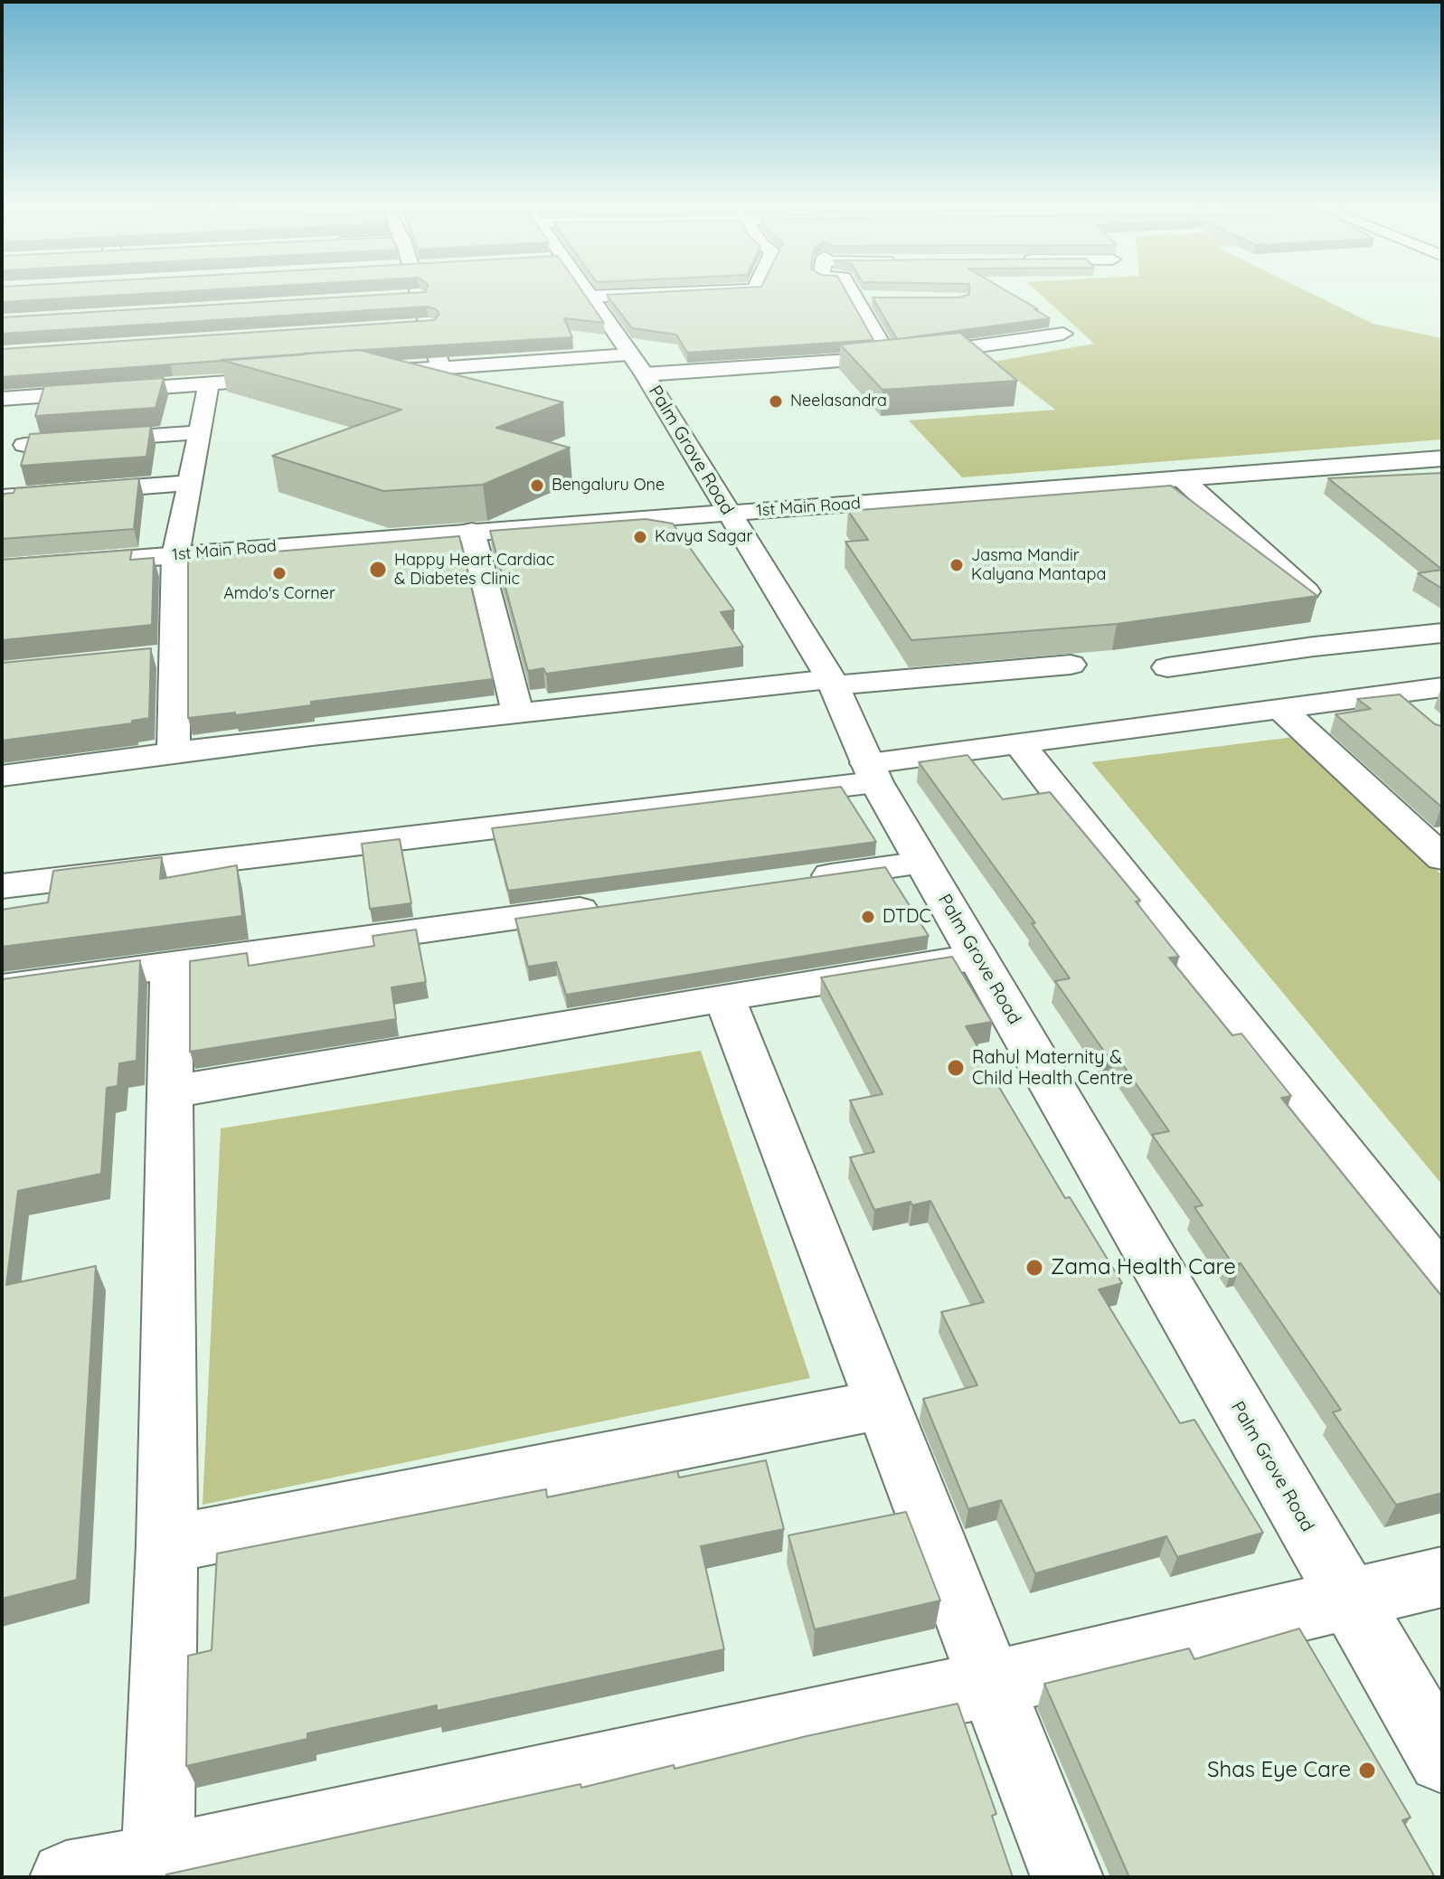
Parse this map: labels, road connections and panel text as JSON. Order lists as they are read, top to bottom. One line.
{"streets":{"street":["Palm Grove Road","1st Main Road"]},"crossings":[["Palm Grove Road","1st Main Road"]],"places":["Neelasandra","Bengaluru One","Kavya Sagar","Jasma Mandir Kalyana Mantapa","Happy Heart Cardiac & Diabetes Clinic","Amdo's Corner","DTDC","Rahul Maternity & Child Health Centre","Zama Health Care","Shas Eye Care"]}
